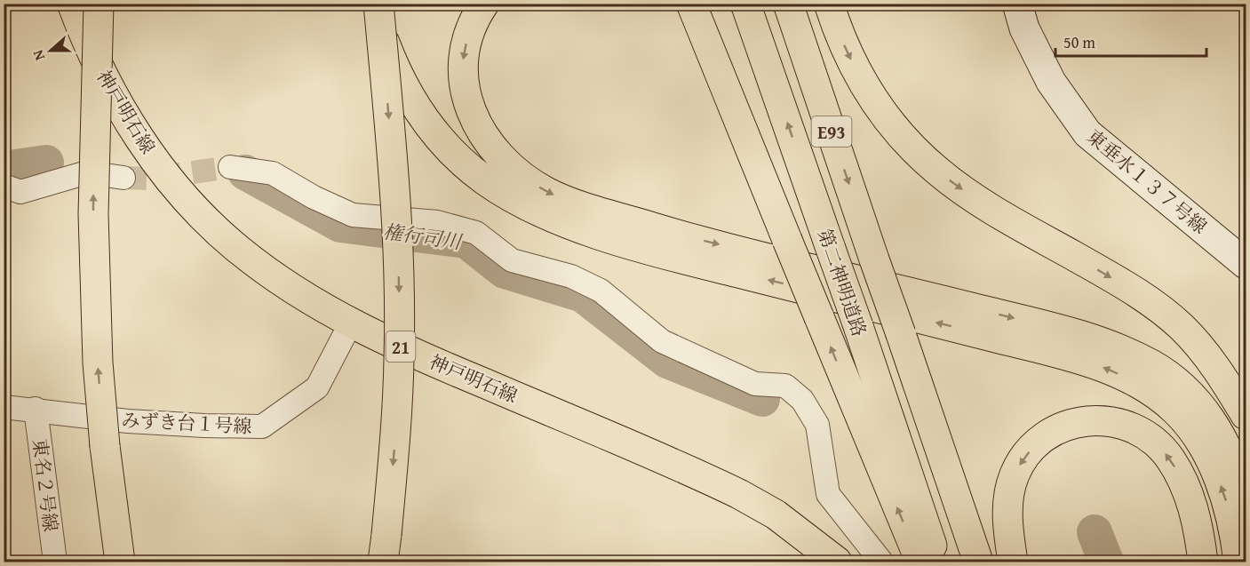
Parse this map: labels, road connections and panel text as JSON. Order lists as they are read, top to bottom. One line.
{"streets":{"main road":["神戸明石線","E93","第二神明道路","21"],"street":["東垂水１３７号線","みずき台１号線","東名２号線"]},"crossings":[["神戸明石線","みずき台１号線"],["みずき台１号線","東名２号線"]],"water":["権行司川"],"scale_bar":"50 m","north":"left"}
